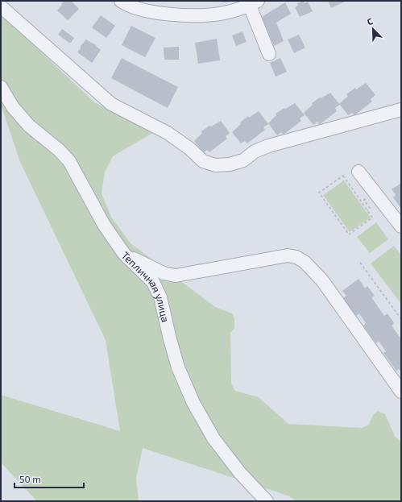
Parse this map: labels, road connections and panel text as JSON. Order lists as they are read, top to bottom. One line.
{"streets":{"street":["Тепличная улица"]},"scale_bar":"50 m","north":"top left"}
